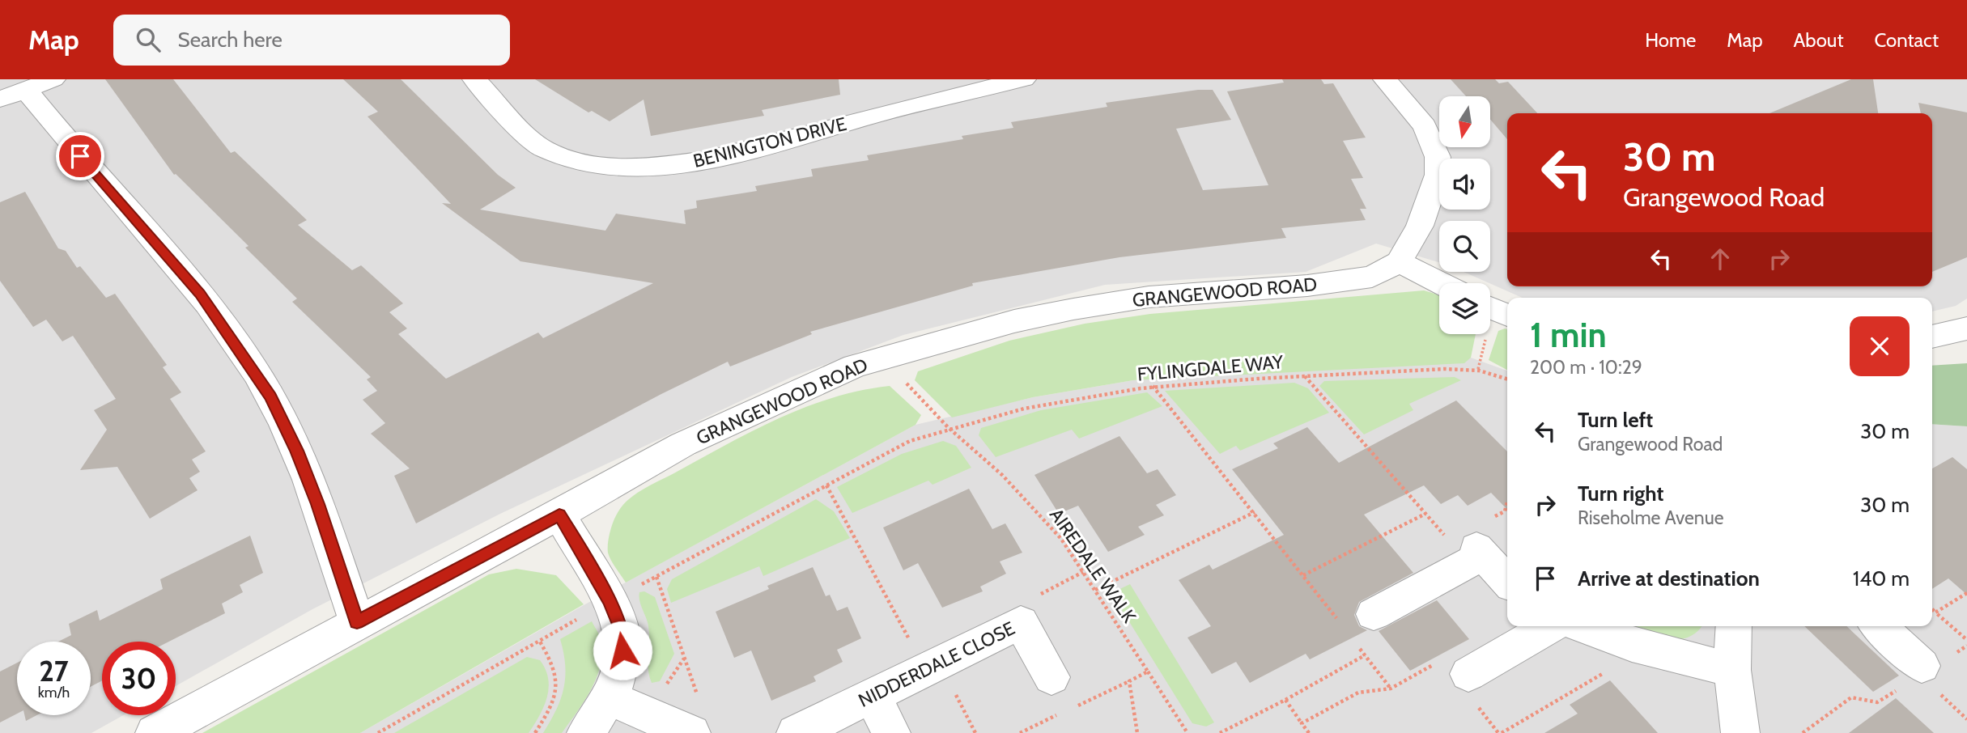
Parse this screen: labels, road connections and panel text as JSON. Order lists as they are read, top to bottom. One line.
{"streets":{"street":["BENINGTON DRIVE","GRANGEWOOD ROAD","NIDDERDALE CLOSE"],"path":["FYLINGDALE WAY","AIREDALE WALK"]},"crossings":[["GRANGEWOOD ROAD","AIREDALE WALK"],["FYLINGDALE WAY","AIREDALE WALK"]],"north":"bottom","page":{"header":"Map","search":"Search here","nav":["Home","Map","About","Contact"],"turn":["30 m","Grangewood Road"],"heading":["1 min","200 m · 10:29"],"list":[{"name":"Turn left","note":"Grangewood Road","value":"30 m"},{"name":"Turn right","note":"Riseholme Avenue","value":"30 m"},{"name":"Arrive at destination","value":"140 m"}],"speed":"27 km/h","limit":"30"}}
